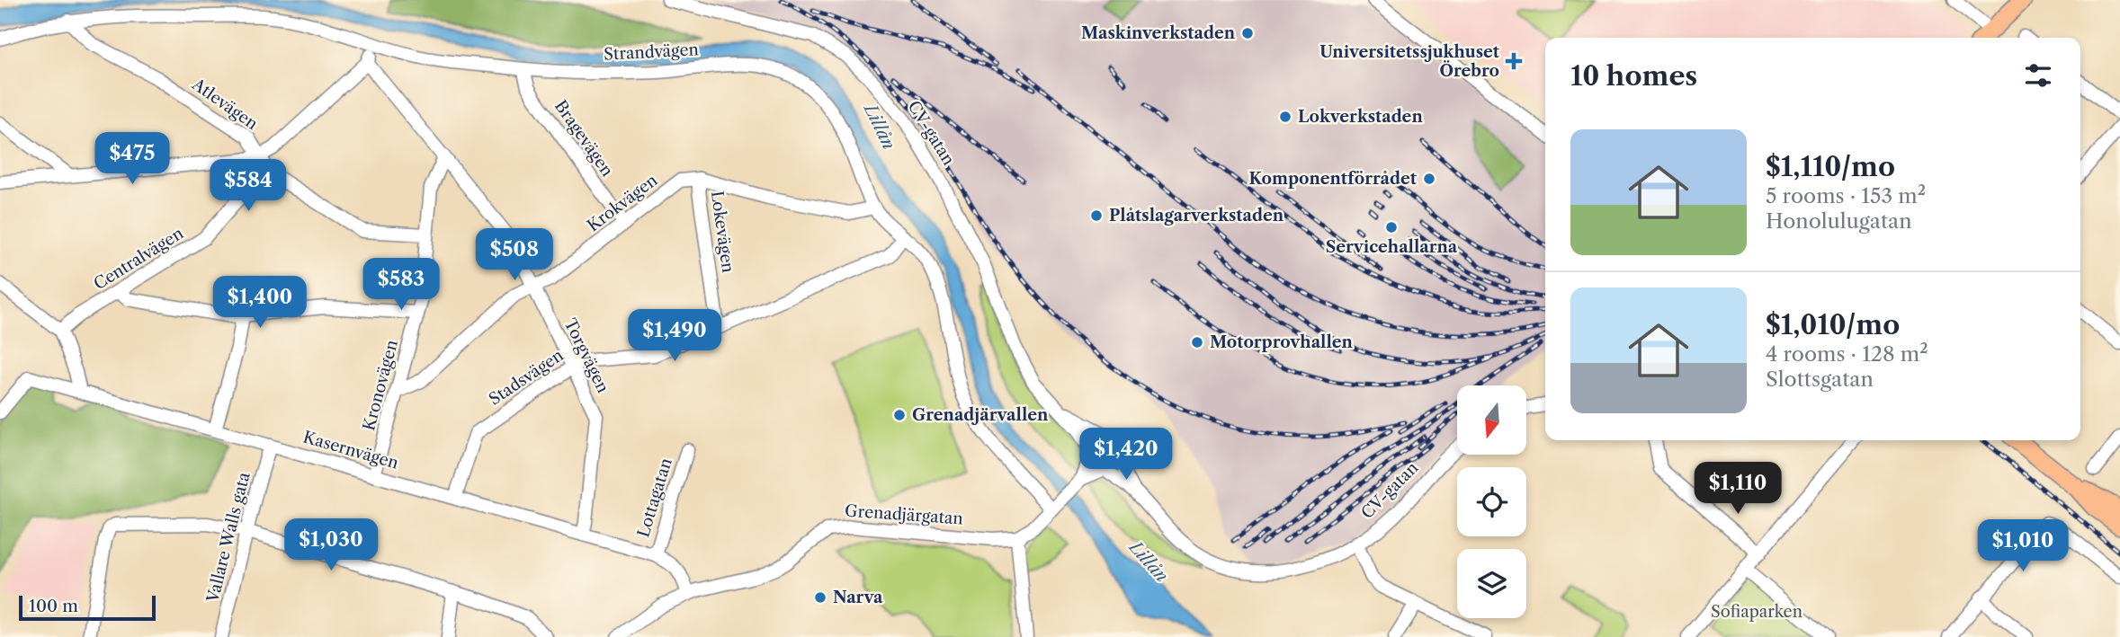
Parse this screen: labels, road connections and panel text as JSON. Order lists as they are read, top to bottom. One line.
{"streets":{"street":["Strandvägen","Atlevägen","CV-gatan","Bragevägen","Krokvägen","Lokevägen","Centralvägen","Torgvägen","Stadsvägen","Kronovägen","Kasernvägen","Lottagatan","Grenadjärgatan","Vallare Walls gata"]},"crossings":[["Strandvägen","Atlevägen"],["Strandvägen","Bragevägen"],["Strandvägen","Stadsvägen"],["Atlevägen","Centralvägen"],["Atlevägen","Kronovägen"],["Bragevägen","Krokvägen"],["Krokvägen","Lokevägen"],["Krokvägen","Torgvägen"],["Krokvägen","Kronovägen"],["Lokevägen","Stadsvägen"],["Torgvägen","Stadsvägen"],["Torgvägen","Kronovägen"],["Torgvägen","Kasernvägen"],["Stadsvägen","Kasernvägen"],["Kronovägen","Kasernvägen"],["Kasernvägen","Lottagatan"],["Kasernvägen","Grenadjärgatan"],["Kasernvägen","Vallare Walls gata"]],"water":["Lillån"],"parks":["Sofiaparken"],"places":{"other":["Maskinverkstaden","Lokverkstaden","Komponentförrådet","Plåtslagarverkstaden","Servicehallarna","Motorprovhallen","Grenadjärvallen","Narva"],"health":["Universitetssjukhuset Örebro"]},"scale_bar":"100 m","north":"bottom","page":{"heading":"10 homes","list":[{"name":"$1,110/mo","note":"5 rooms · 153 m² · Honolulugatan"},{"name":"$1,010/mo","note":"4 rooms · 128 m² · Slottsgatan"}],"price":["$475","$584","$508","$583","$1,400","$1,490","$1,420","$1,110","$1,030","$1,010"],"scale":"100 m"}}
